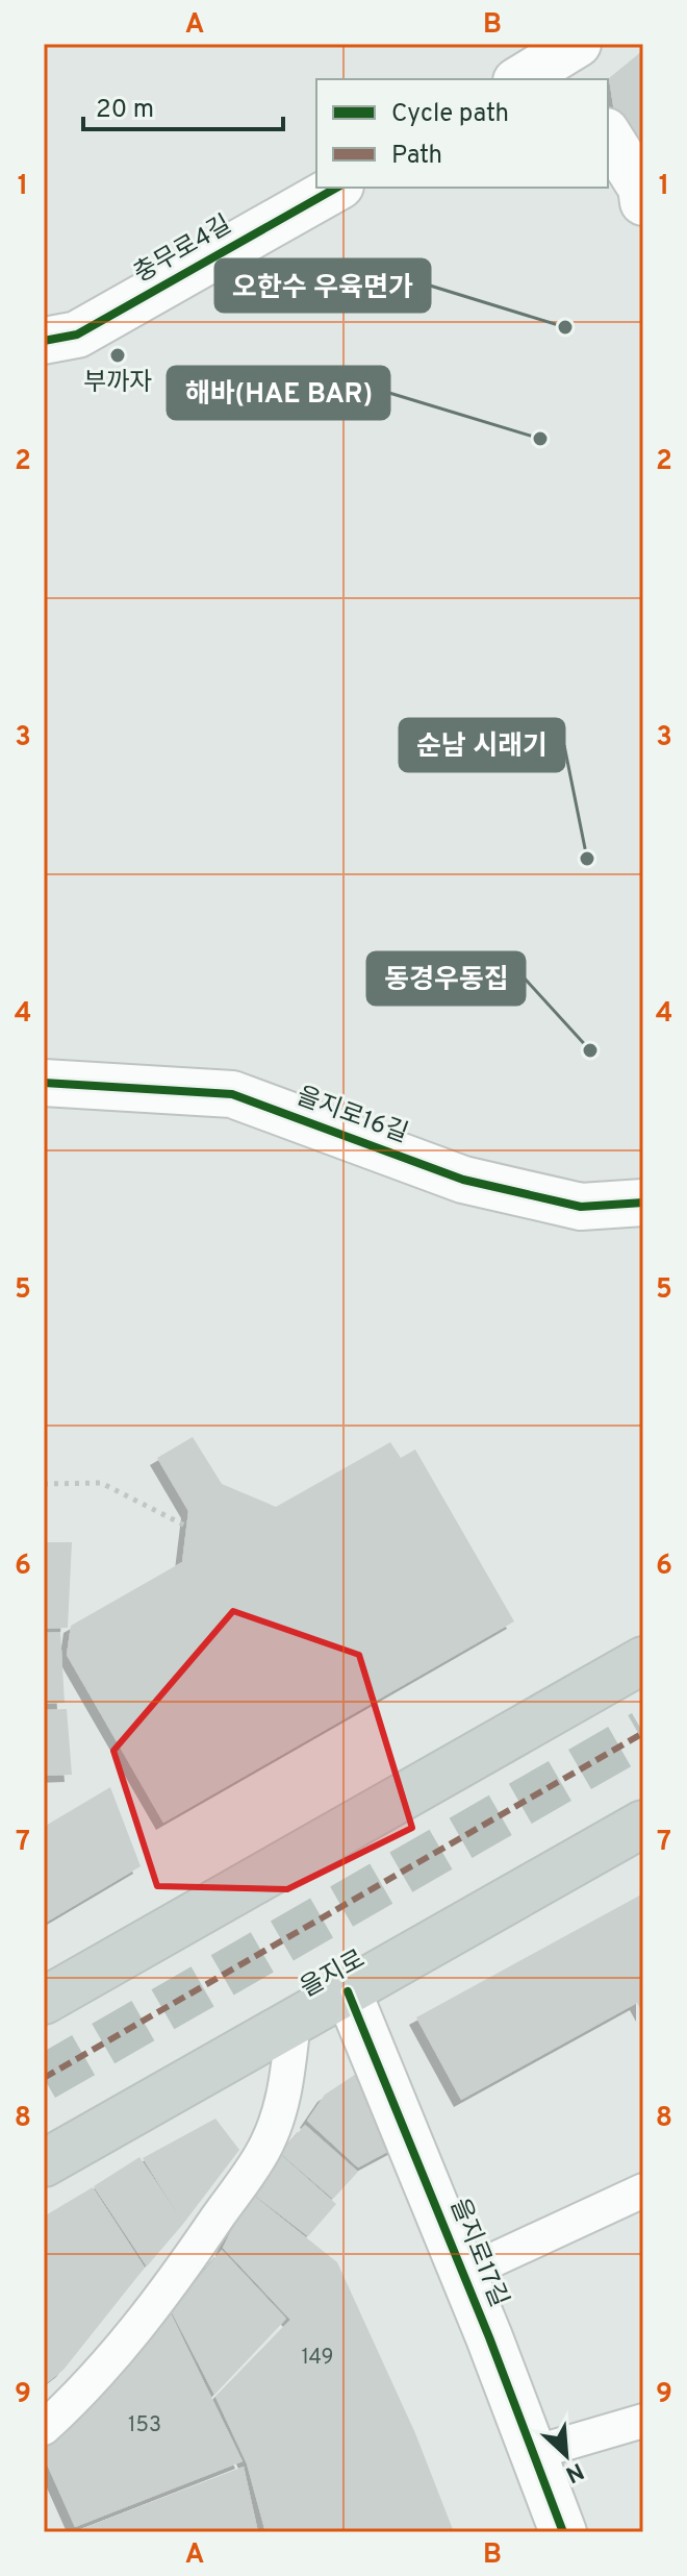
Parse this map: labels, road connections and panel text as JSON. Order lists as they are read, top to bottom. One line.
{"streets":{"main road":["을지로"],"street":["충무로4길","을지로16길","을지로17길"]},"crossings":[["을지로","을지로17길"]],"places":["오한수 우육면가","부까자","해바(HAE BAR)","순남 시래기","동경우동집"],"house_numbers":["149","153"],"legend":["Cycle path","Path"],"scale_bar":"20 m","north":"bottom right","grid":{"columns":["A","B"],"rows":["1","2","3","4","5","6","7","8","9"]}}
